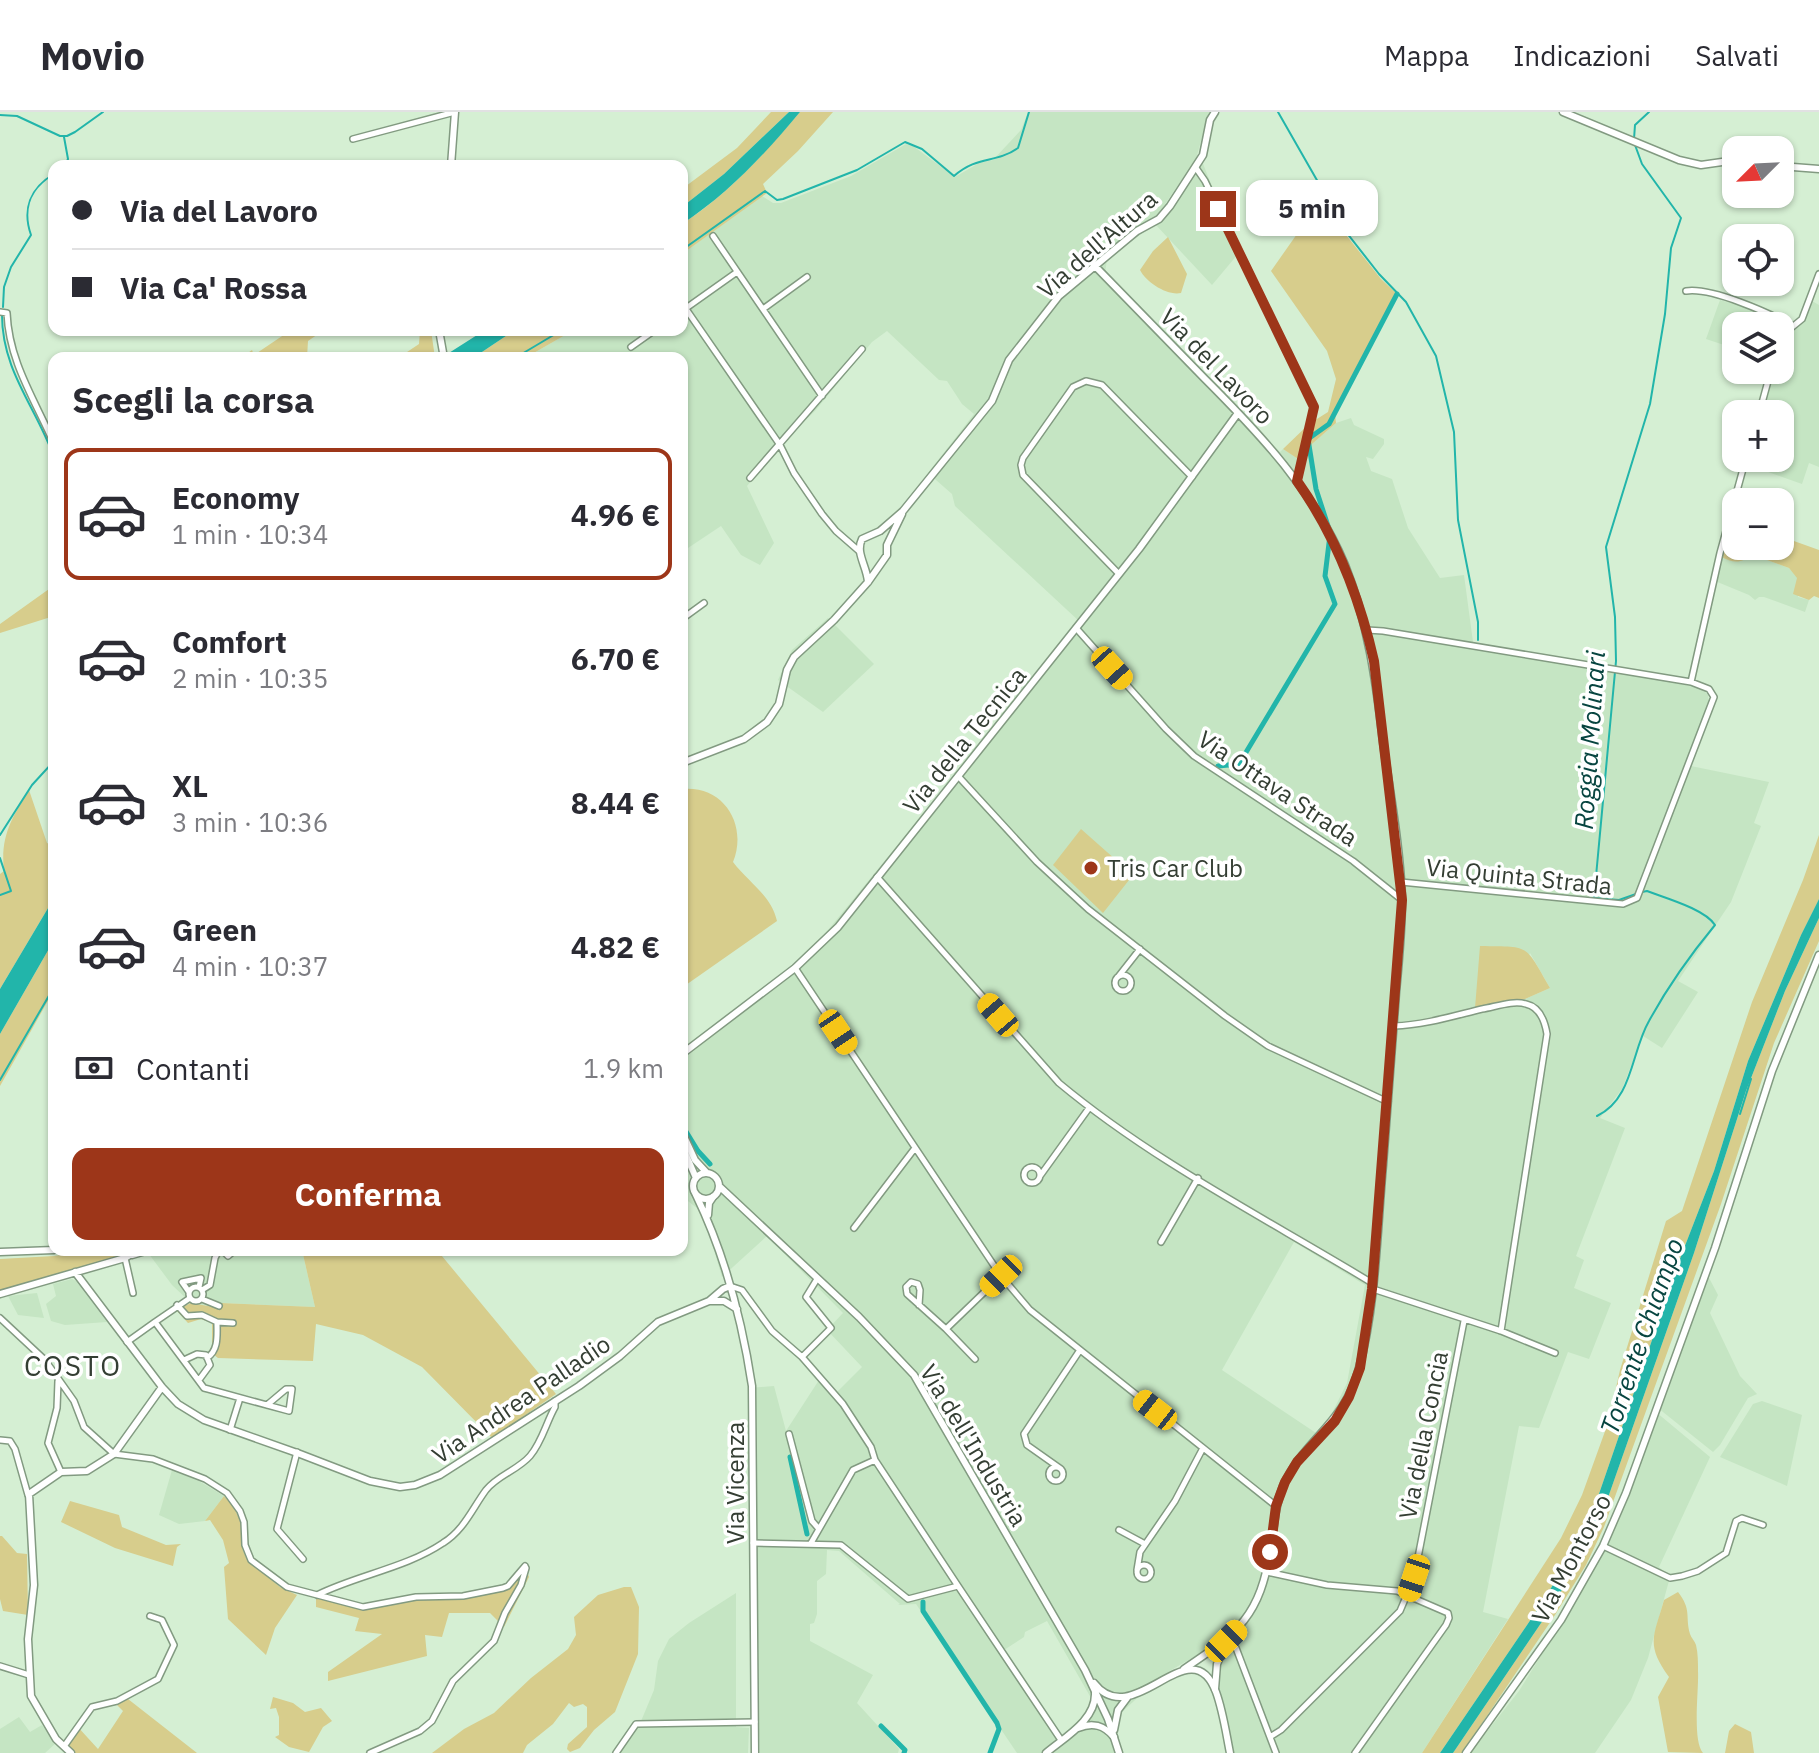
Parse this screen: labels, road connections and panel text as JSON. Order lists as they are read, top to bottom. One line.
{"streets":{"street":["Via dell'Altura","Via del Lavoro","Via della Tecnica","Via Ottava Strada","Via Quinta Strada","Via Andrea Palladio","Via della Concia","Via dell'Industria","Via Vicenza","Via Montorso"]},"crossings":[["Via dell'Altura","Via del Lavoro"],["Via del Lavoro","Via della Tecnica"],["Via del Lavoro","Via Ottava Strada"],["Via del Lavoro","Via Quinta Strada"],["Via della Tecnica","Via Ottava Strada"],["Via dell'Industria","Via Vicenza"]],"districts":["COSTO"],"water":["Roggia Molinari","Torrente Chiampo"],"places":["Tris Car Club"],"north":"bottom left","page":{"header":"Movio","nav":["Mappa","Indicazioni","Salvati"],"map_buttons":["+","−"],"banner":["Via del Lavoro","Via Ca' Rossa"],"bubble":"5 min","heading":"Scegli la corsa","list":[{"name":"Economy","note":"1 min · 10:34","value":"4.96 €"},{"name":"Comfort","note":"2 min · 10:35","value":"6.70 €"},{"name":"XL","note":"3 min · 10:36","value":"8.44 €"},{"name":"Green","note":"4 min · 10:37","value":"4.82 €"}],"pay":["Contanti","1.9 km"],"buttons":"Conferma"}}
